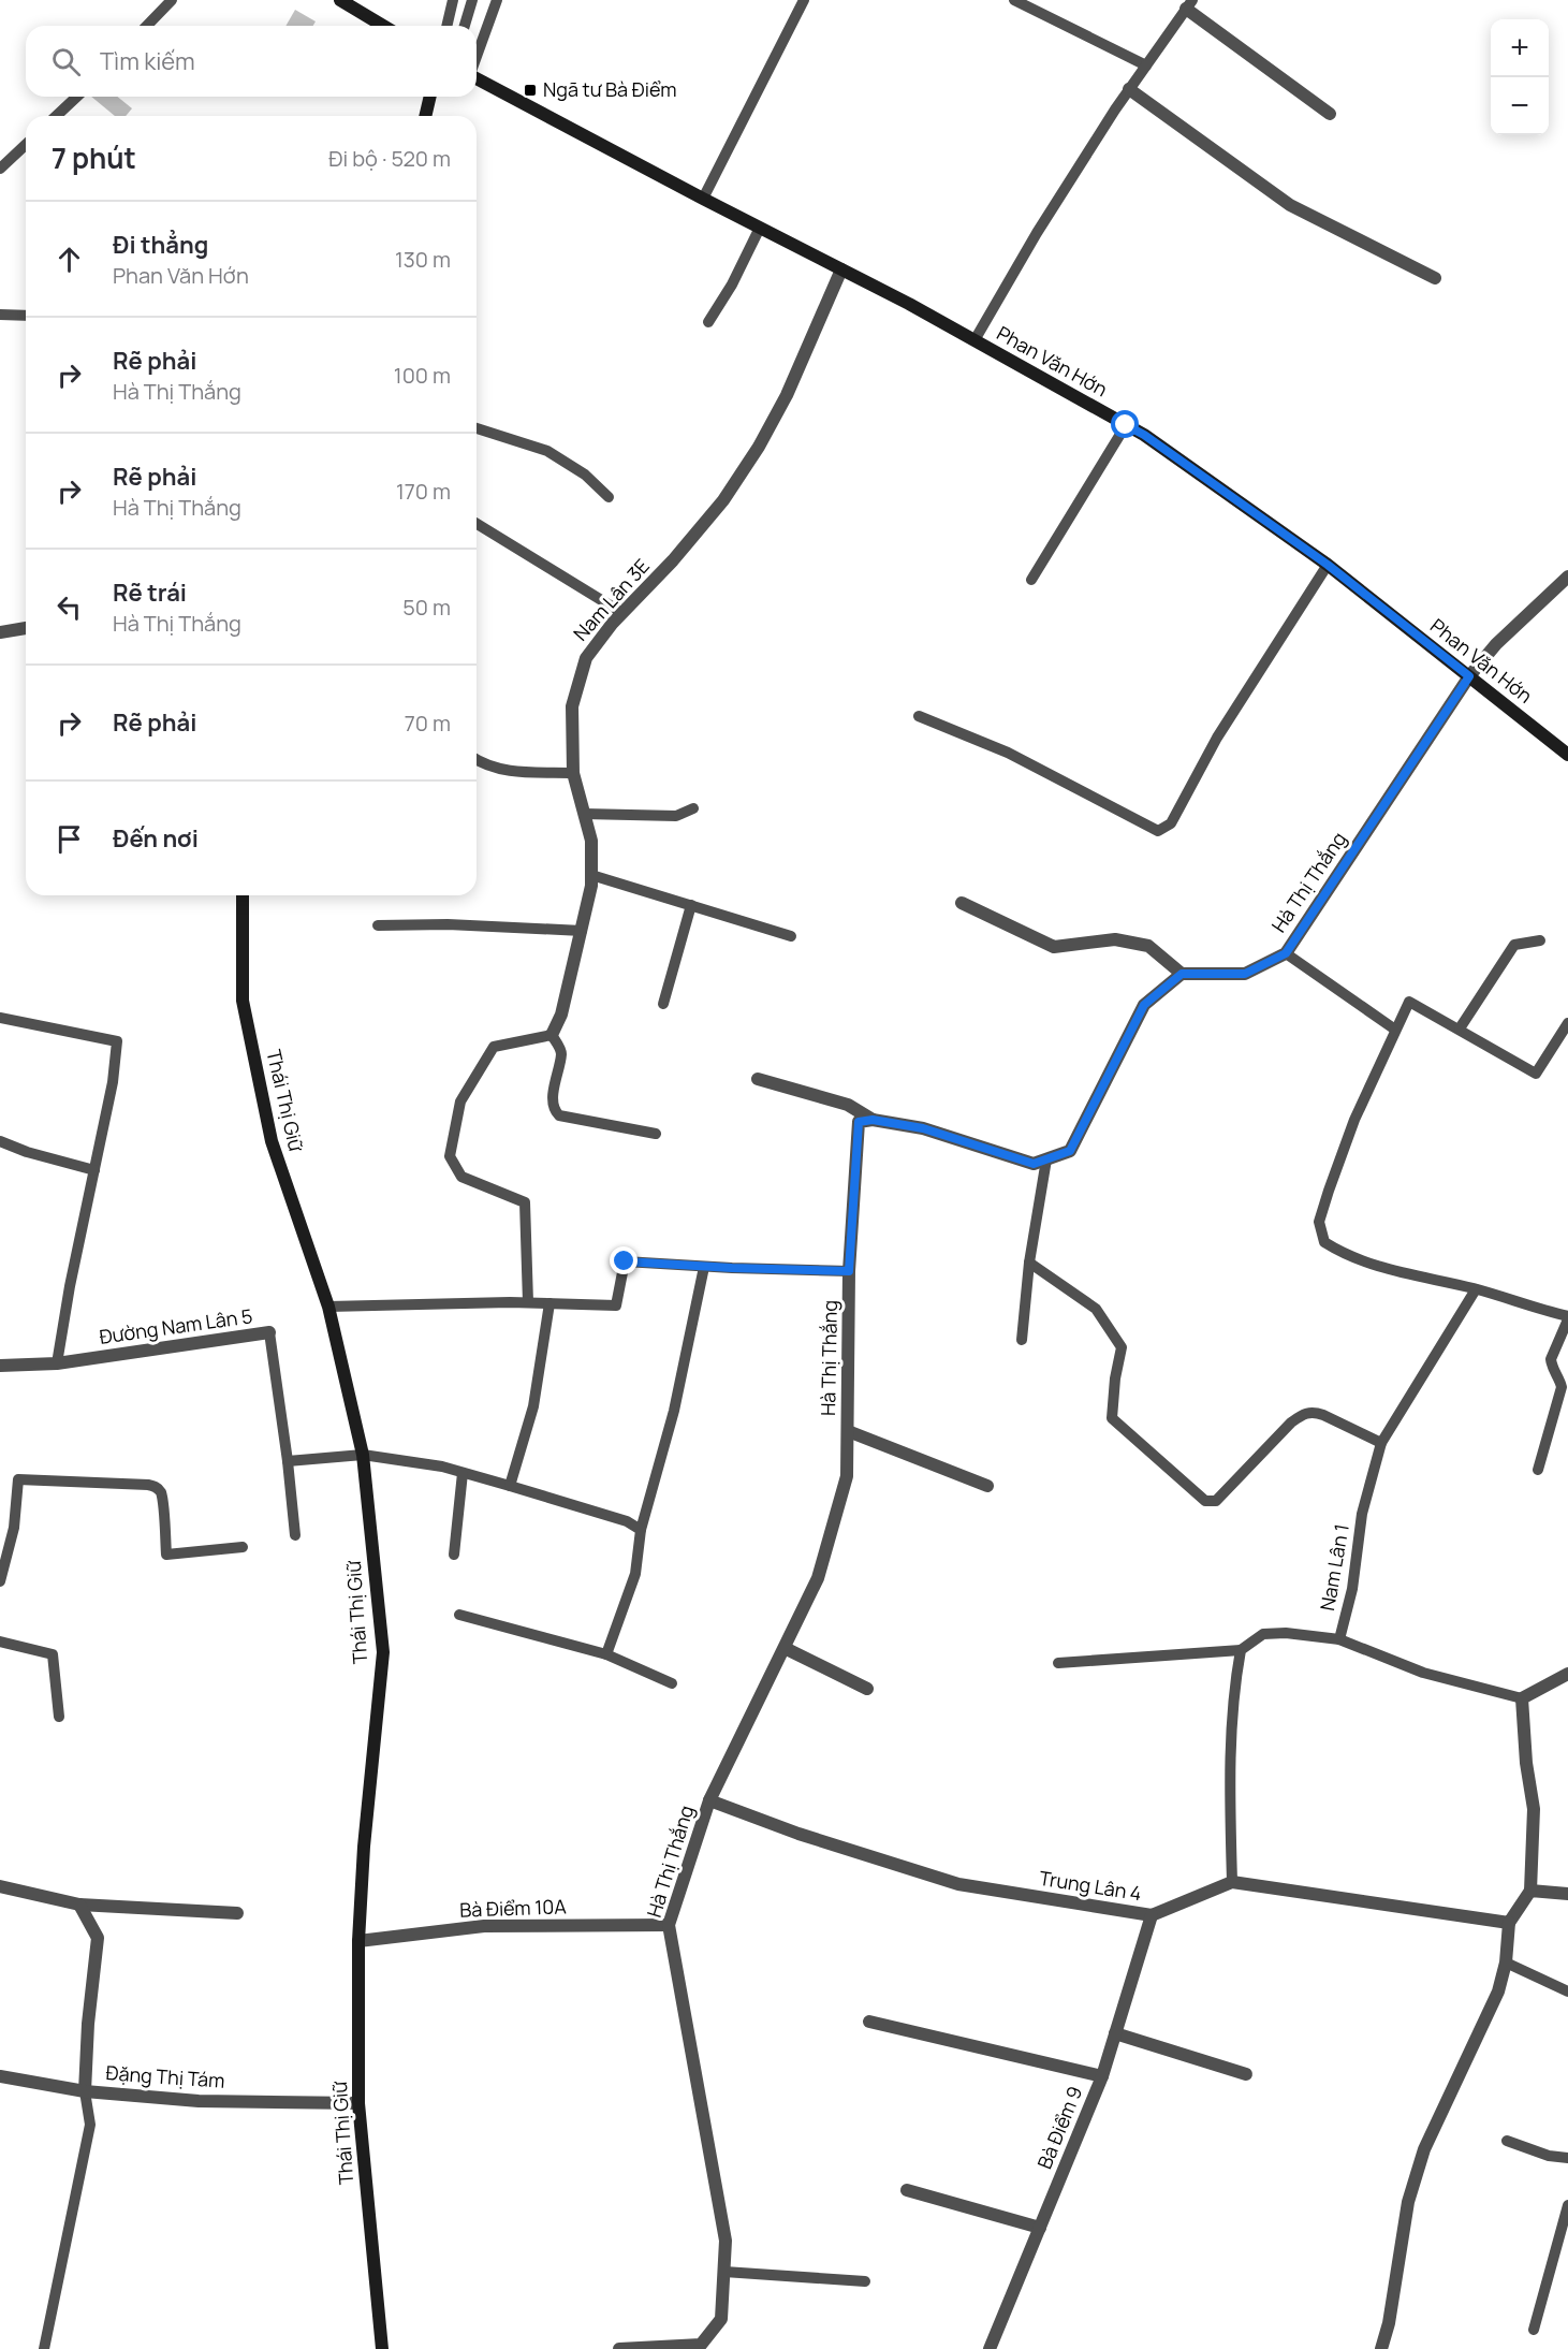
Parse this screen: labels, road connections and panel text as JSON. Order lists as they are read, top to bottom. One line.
{"streets":{"street":["Phan Văn Hớn","Nam Lân 3E","Hà Thị Thắng","Thái Thị Giữ","Đường Nam Lân 5","Trung Lân 4","Bà Điểm 10A","Đặng Thị Tám","Bà Điểm 9"],"lane":["Nam Lân 1"]},"crossings":[["Phan Văn Hớn","Nam Lân 3E"],["Phan Văn Hớn","Hà Thị Thắng"],["Hà Thị Thắng","Trung Lân 4"],["Hà Thị Thắng","Bà Điểm 10A"],["Thái Thị Giữ","Bà Điểm 10A"],["Thái Thị Giữ","Đặng Thị Tám"],["Trung Lân 4","Bà Điểm 9"]],"places":{"transit":["Ngã tư Bà Điểm"]},"page":{"map_buttons":["+","−"],"search":"Tìm kiếm","heading":["7 phút","Đi bộ · 520 m"],"list":[["Đi thẳng","Phan Văn Hớn","130 m"],["Rẽ phải","Hà Thị Thắng","100 m"],["Rẽ phải","Hà Thị Thắng","170 m"],["Rẽ trái","Hà Thị Thắng","50 m"],["Rẽ phải","70 m"],"Đến nơi"]}}
